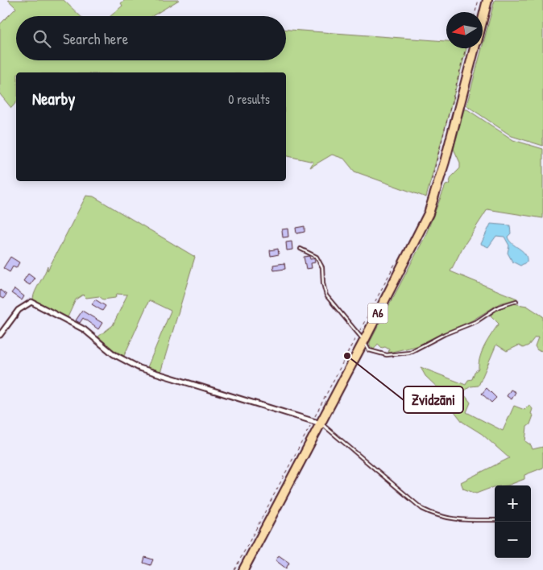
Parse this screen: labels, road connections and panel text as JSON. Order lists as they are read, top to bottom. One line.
{"streets":{"highway":["A6"]},"places":["Zvidzāni"],"north":"left","page":{"search":"Search here","heading":["Nearby","0 results"],"map_buttons":["+","−"]}}
